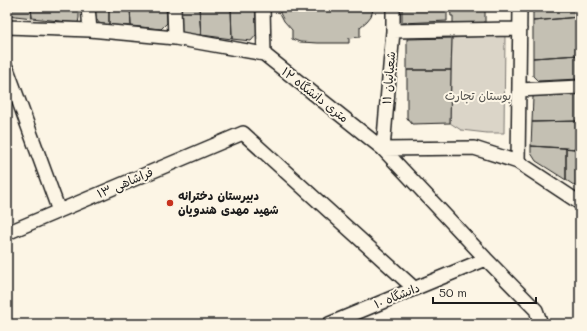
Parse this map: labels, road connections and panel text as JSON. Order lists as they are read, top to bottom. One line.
{"streets":{"street":["شعبانیان ۱۱","۱۲ متری دانشگاه","فراشاهی ۱۳","دانشگاه ۱۰"]},"crossings":[["شعبانیان ۱۱","۱۲ متری دانشگاه"],["۱۲ متری دانشگاه","دانشگاه ۱۰"],["فراشاهی ۱۳","دانشگاه ۱۰"]],"parks":["بوستان تجارت"],"places":["دبیرستان دخترانه شهید مهدی هندویان"],"scale_bar":"50 m"}
